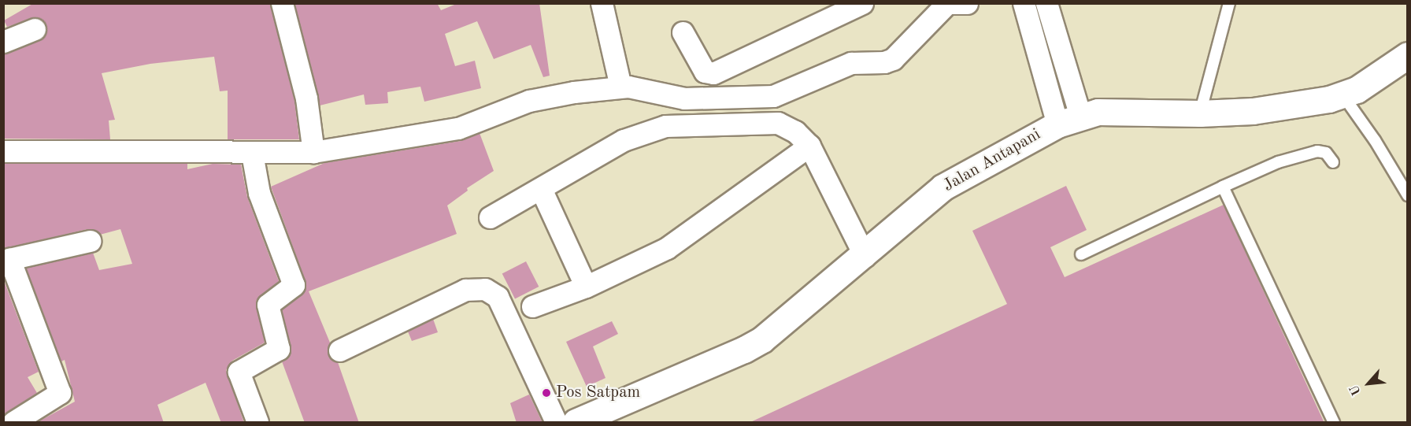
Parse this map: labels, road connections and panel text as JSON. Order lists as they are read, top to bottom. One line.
{"streets":{"street":["Jalan Antapani"]},"places":["Pos Satpam"],"north":"bottom left"}
